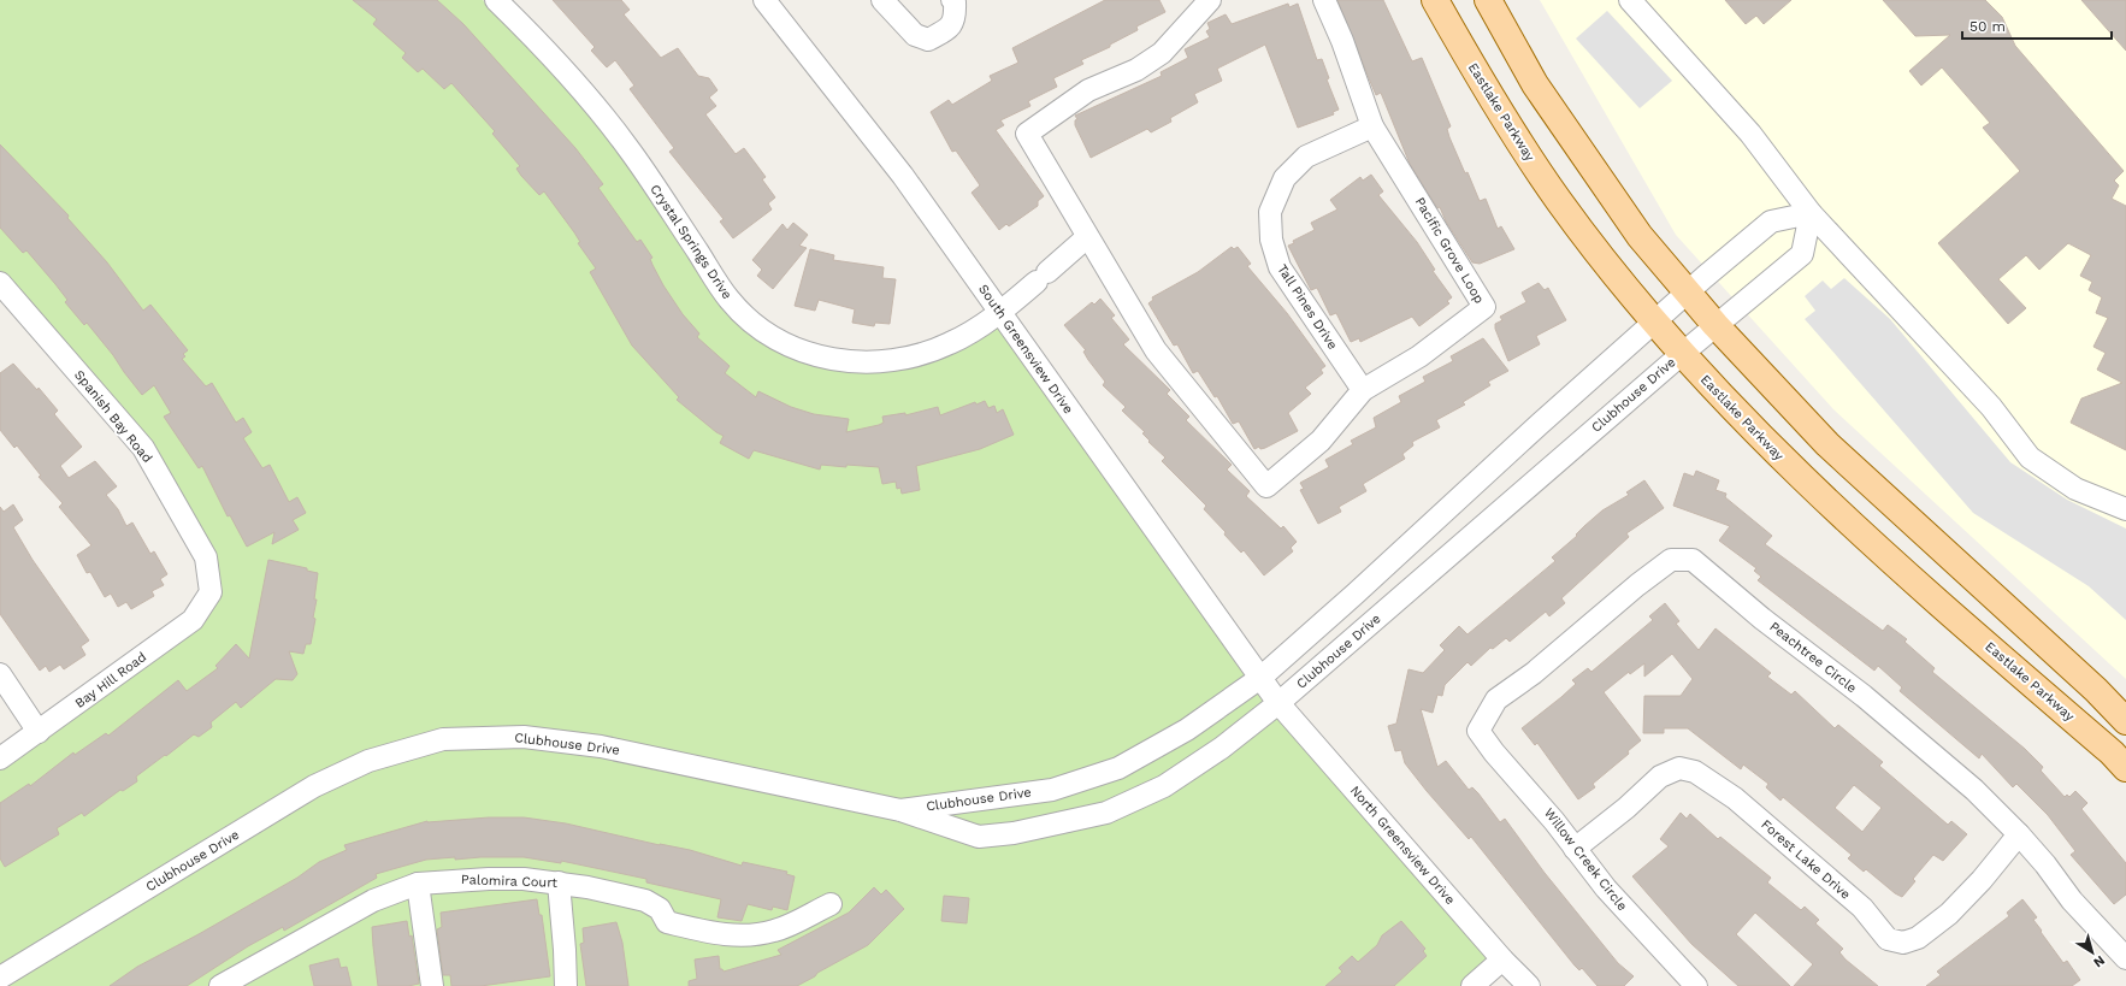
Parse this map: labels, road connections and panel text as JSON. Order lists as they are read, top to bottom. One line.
{"streets":{"main road":["Eastlake Parkway"],"street":["Crystal Springs Drive","Pacific Grove Loop","Tall Pines Drive","South Greensview Drive","Clubhouse Drive","Spanish Bay Road","Peachtree Circle","Bay Hill Road","North Greensview Drive","Willow Creek Circle","Forest Lake Drive","Palomira Court"]},"crossings":[["Eastlake Parkway","Clubhouse Drive"],["Crystal Springs Drive","South Greensview Drive"],["Pacific Grove Loop","Tall Pines Drive"],["South Greensview Drive","Clubhouse Drive"],["South Greensview Drive","North Greensview Drive"],["Clubhouse Drive","North Greensview Drive"],["Spanish Bay Road","Bay Hill Road"],["Peachtree Circle","Willow Creek Circle"],["Peachtree Circle","Forest Lake Drive"],["Willow Creek Circle","Forest Lake Drive"]],"scale_bar":"50 m","north":"bottom right"}
